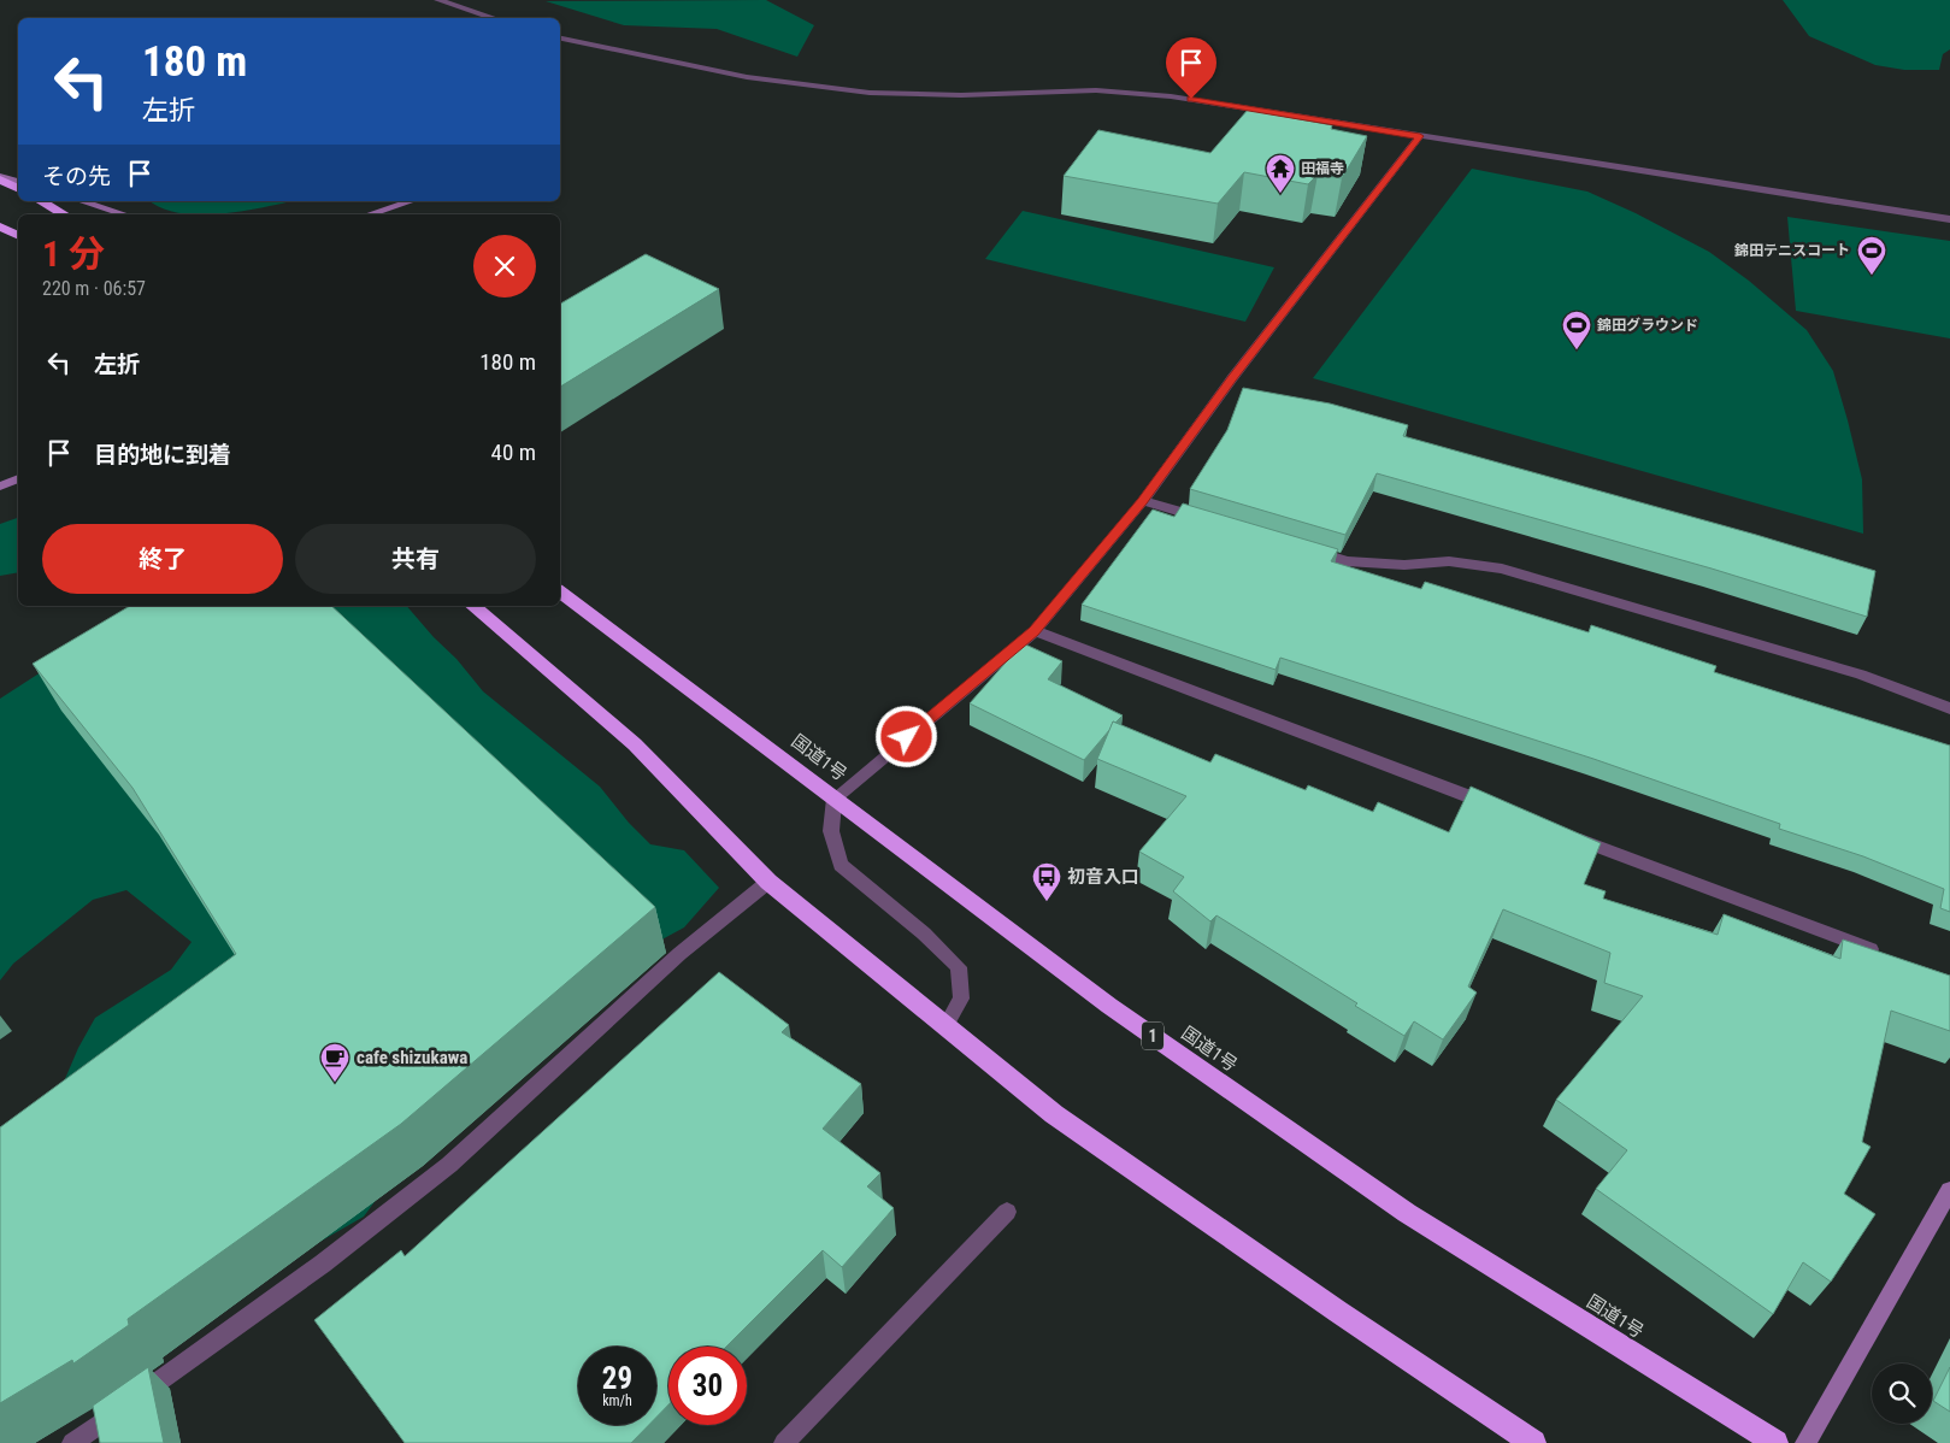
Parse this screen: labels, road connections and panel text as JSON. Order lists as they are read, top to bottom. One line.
{"streets":{"highway":["国道1号","1"]},"places":{"temple":["田福寺"],"sports":["錦田テニスコート","錦田グラウンド"],"bus stop":["初音入口"],"cafe":["cafe shizukawa"]},"page":{"turn":["180 m","左折"],"then":"その先","heading":["1 分","220 m · 06:57"],"list":[{"name":"左折","value":"180 m"},{"name":"目的地に到着","value":"40 m"}],"buttons":["終了","共有"],"speed":"29 km/h","limit":"30"}}
